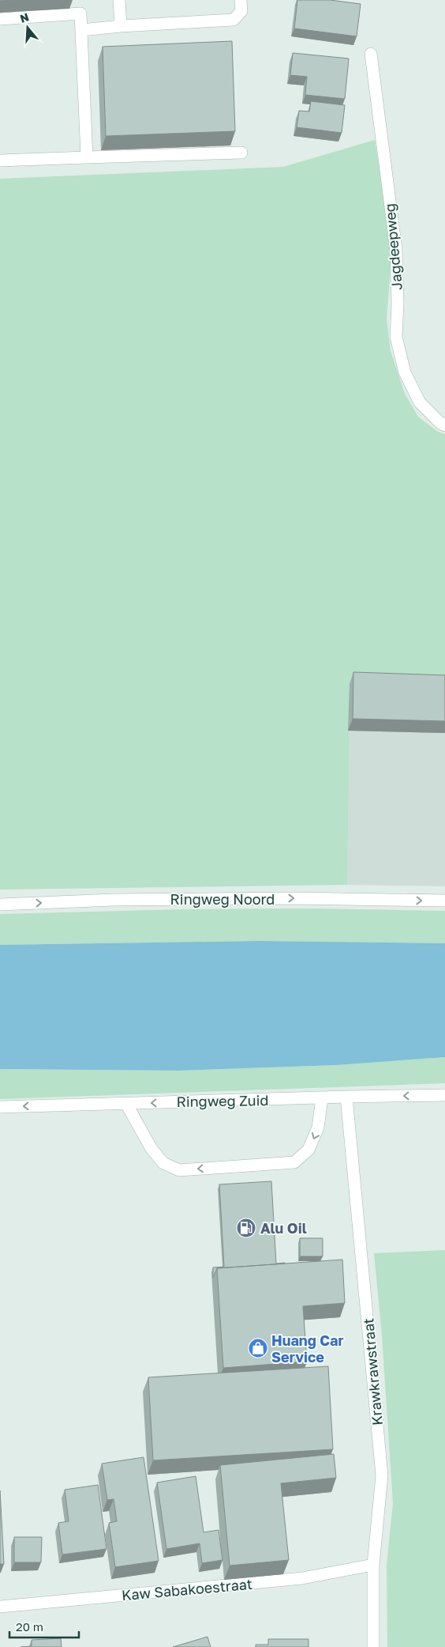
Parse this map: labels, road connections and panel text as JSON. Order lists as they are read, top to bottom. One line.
{"streets":{"street":["Jagdeepweg","Ringweg Noord","Ringweg Zuid","Krawkrawstraat","Kaw Sabakoestraat"]},"crossings":[["Ringweg Zuid","Krawkrawstraat"],["Krawkrawstraat","Kaw Sabakoestraat"]],"one_way":["Ringweg Noord","Ringweg Zuid"],"places":{"fuel station":["Alu Oil"],"shop":["Huang Car Service"]},"scale_bar":"20 m","north":"top"}
